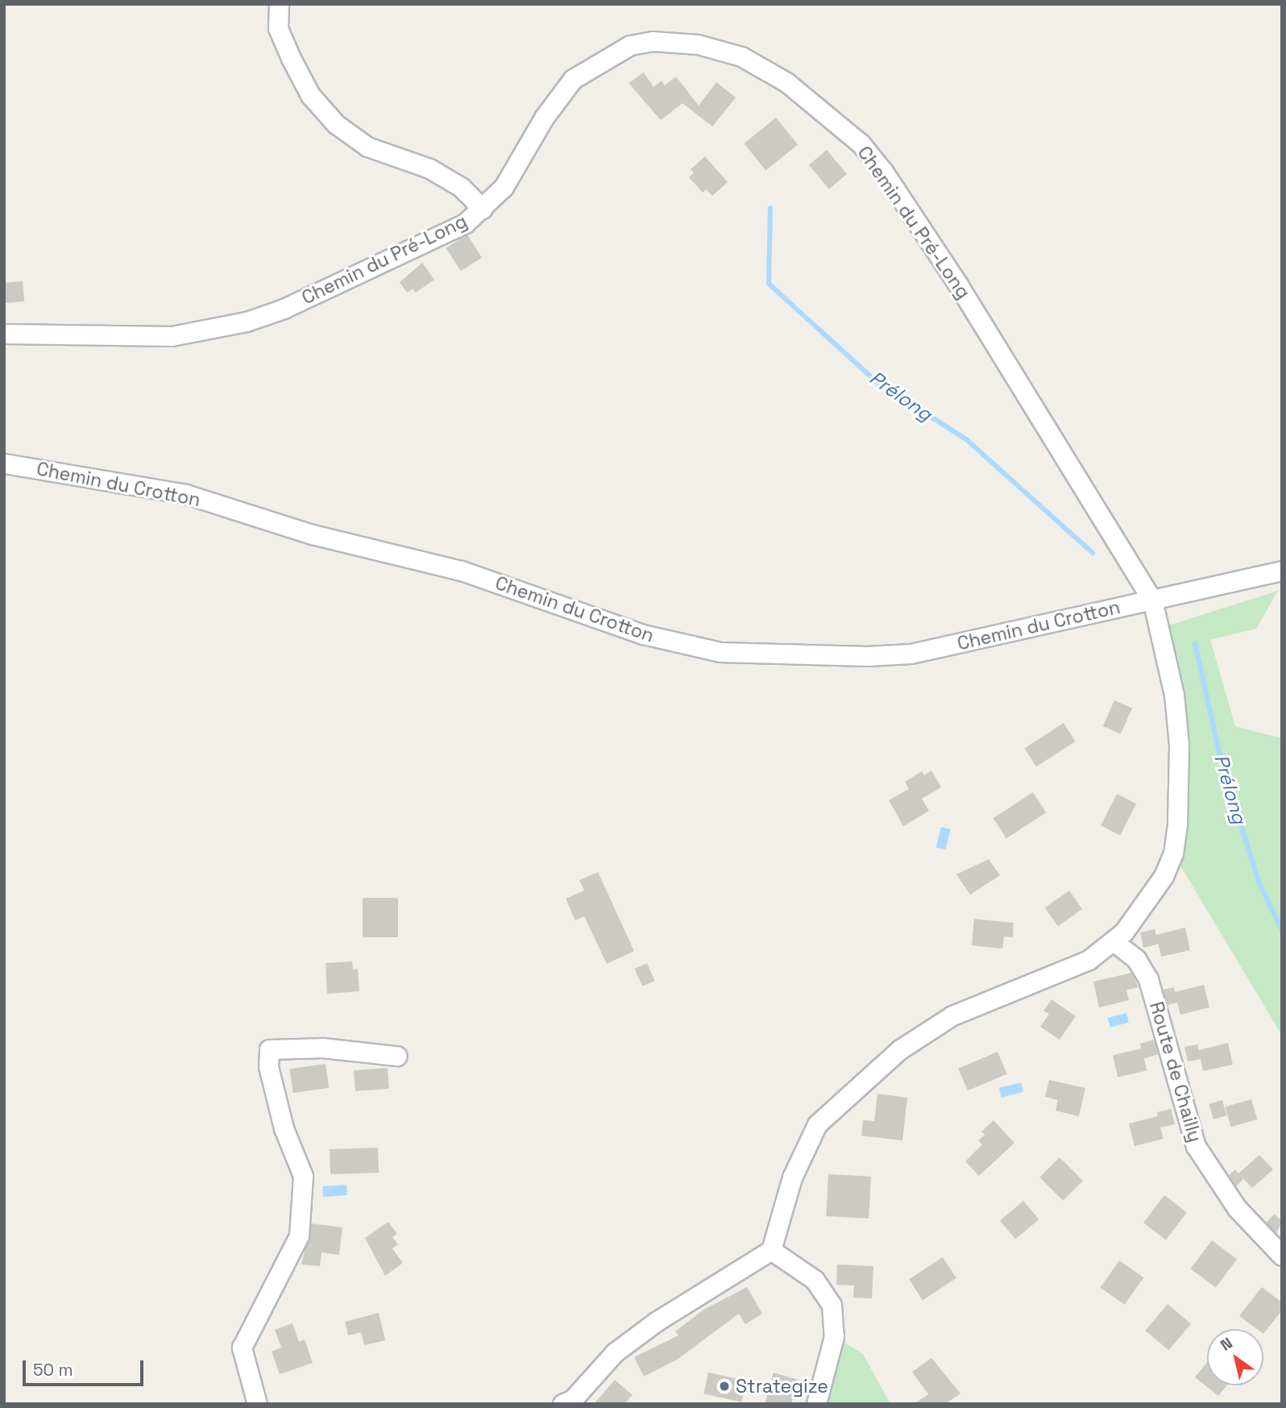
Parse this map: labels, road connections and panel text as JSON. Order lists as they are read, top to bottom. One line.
{"streets":{"street":["Chemin du Pré-Long","Chemin du Crotton","Route de Chailly"]},"crossings":[["Chemin du Pré-Long","Chemin du Crotton"],["Chemin du Pré-Long","Route de Chailly"]],"water":["Prélong"],"places":["Strategize"],"scale_bar":"50 m","north":"top left"}
